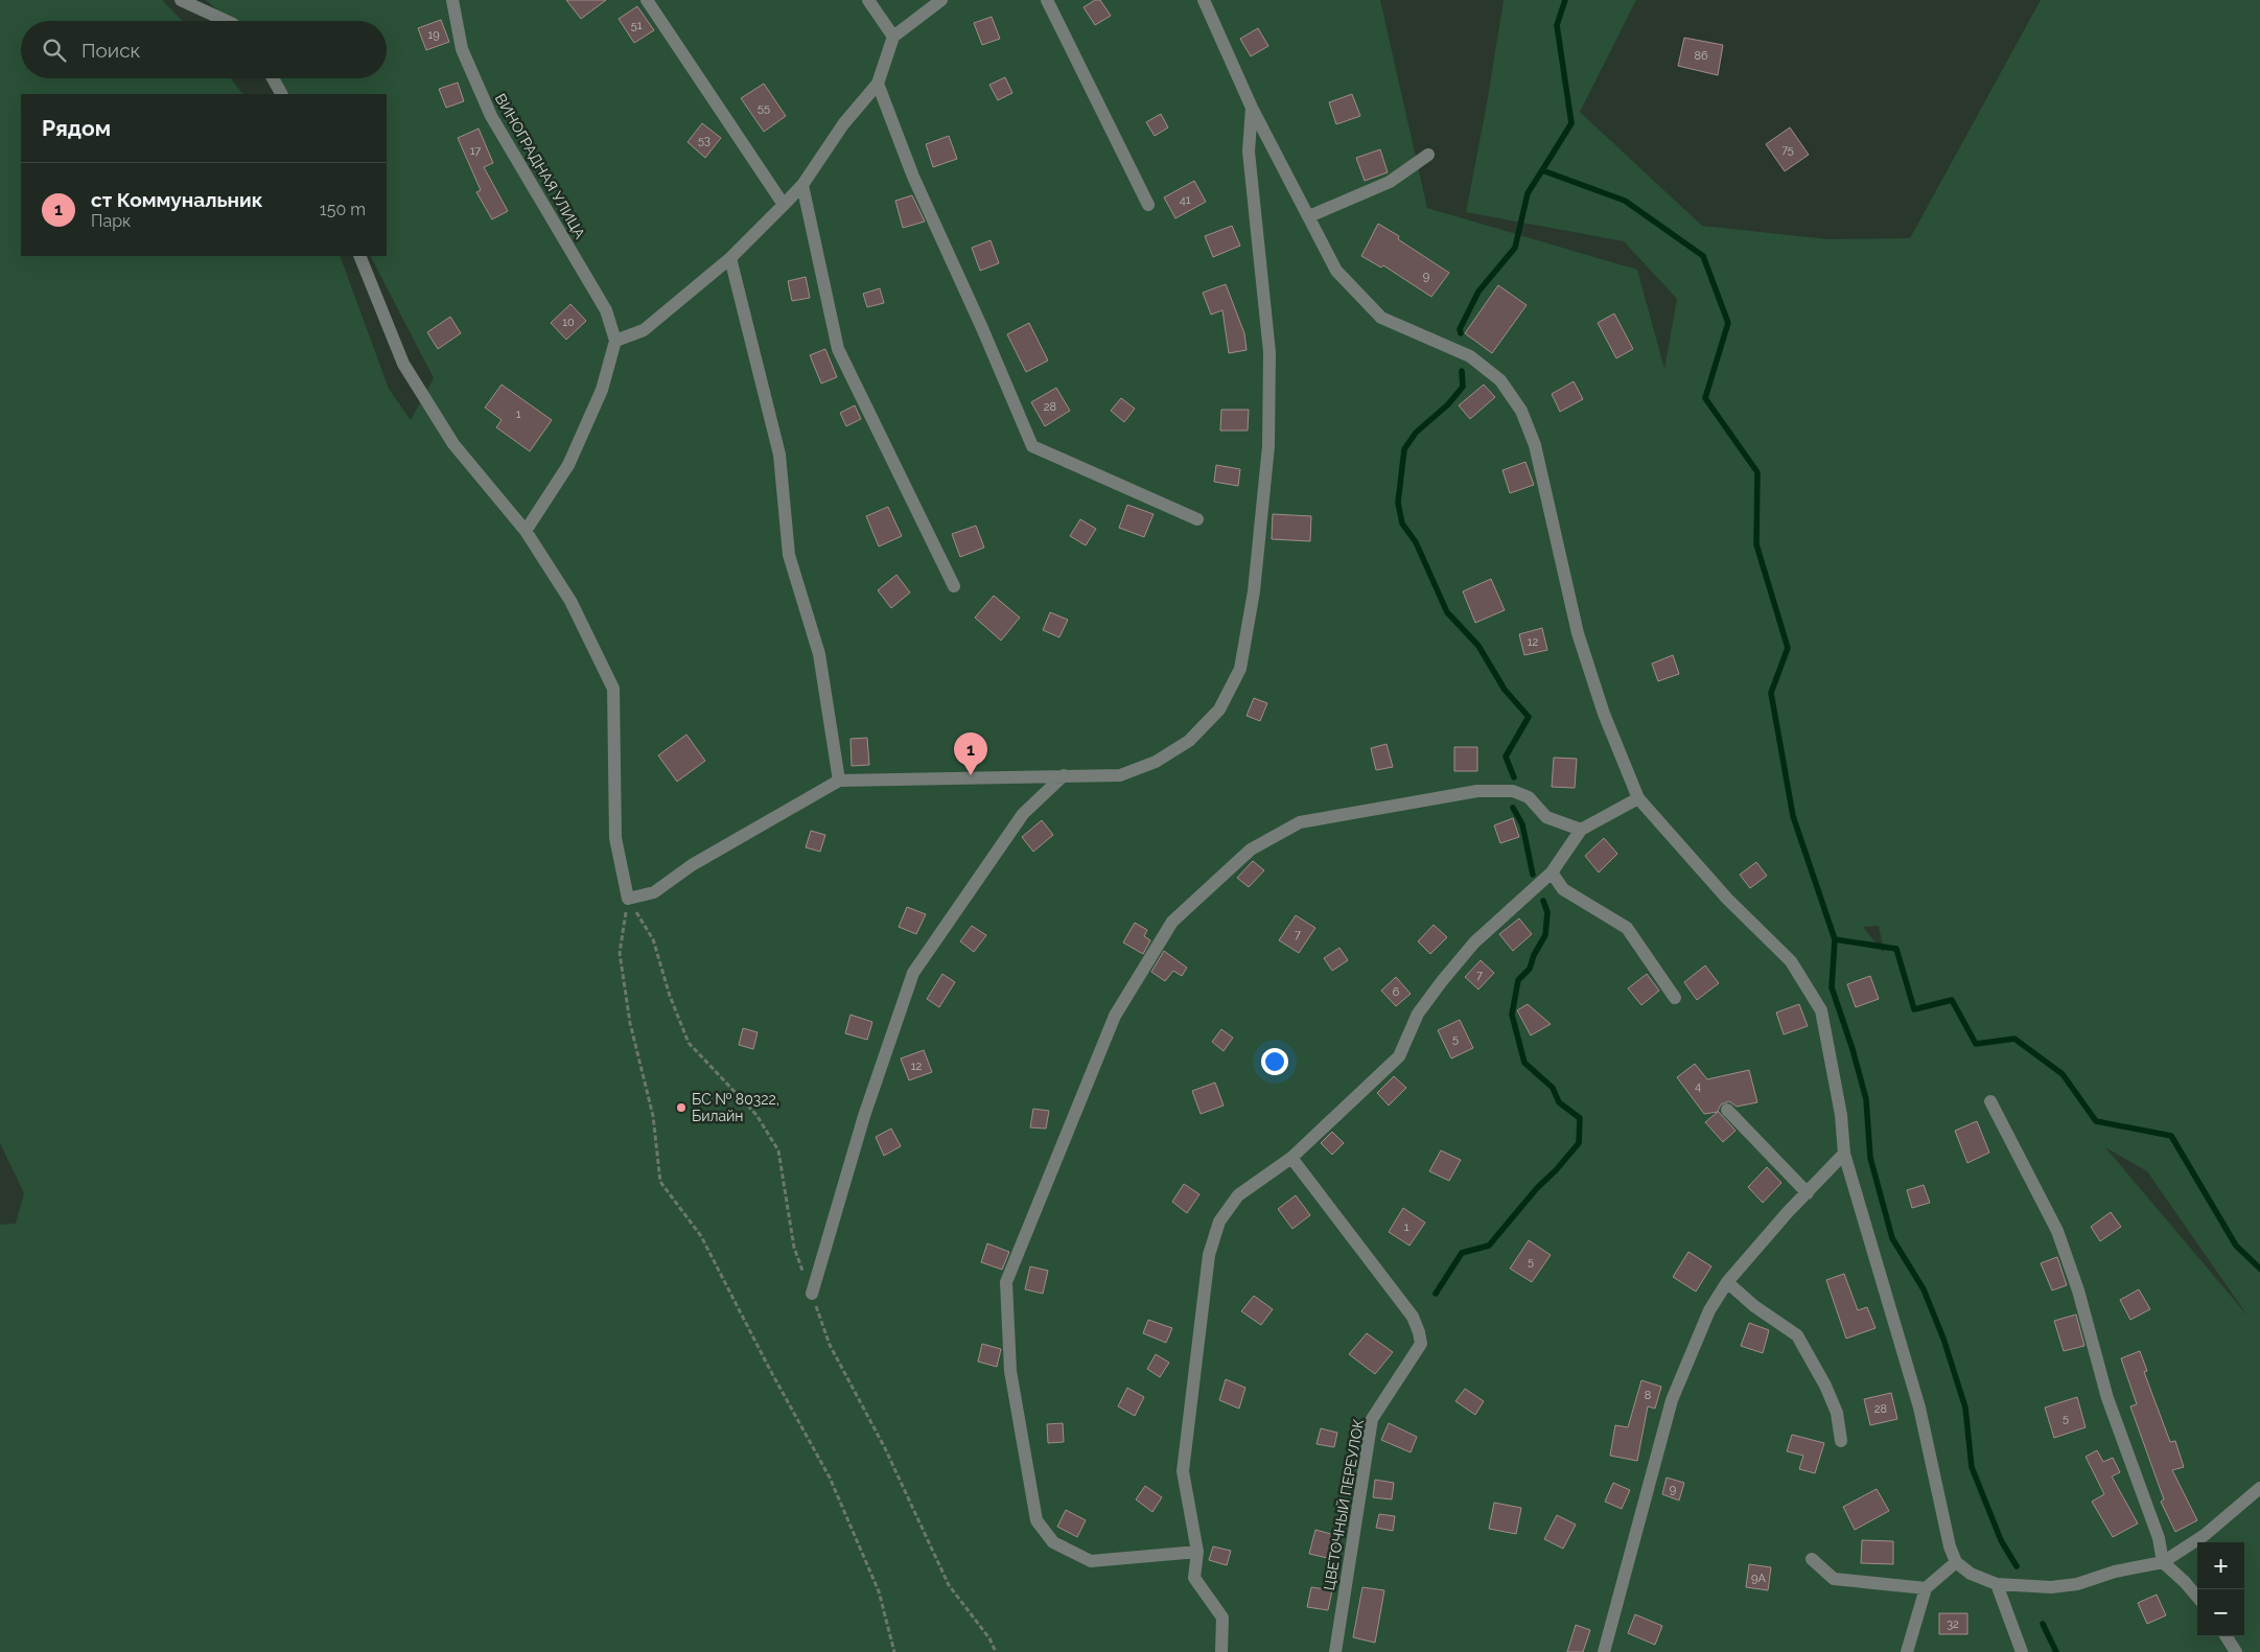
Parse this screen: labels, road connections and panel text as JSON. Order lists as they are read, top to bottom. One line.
{"streets":{"street":["ВИНОГРАДНАЯ УЛИЦА","ЦВЕТОЧНЫЙ ПЕРЕУЛОК"]},"places":["БС № 80322, Билайн"],"house_numbers":["51","19","86","55","53","75","17","41","9","10","28","1","12","7","7","6","5","12","4","1","5","8","28","5","9","9А","32"],"page":{"search":"Поиск","heading":"Рядом","list":[{"mark":"1","name":"ст Коммунальник","note":"Парк","value":"150 m"}],"pins":"1","map_buttons":["+","−"]}}
